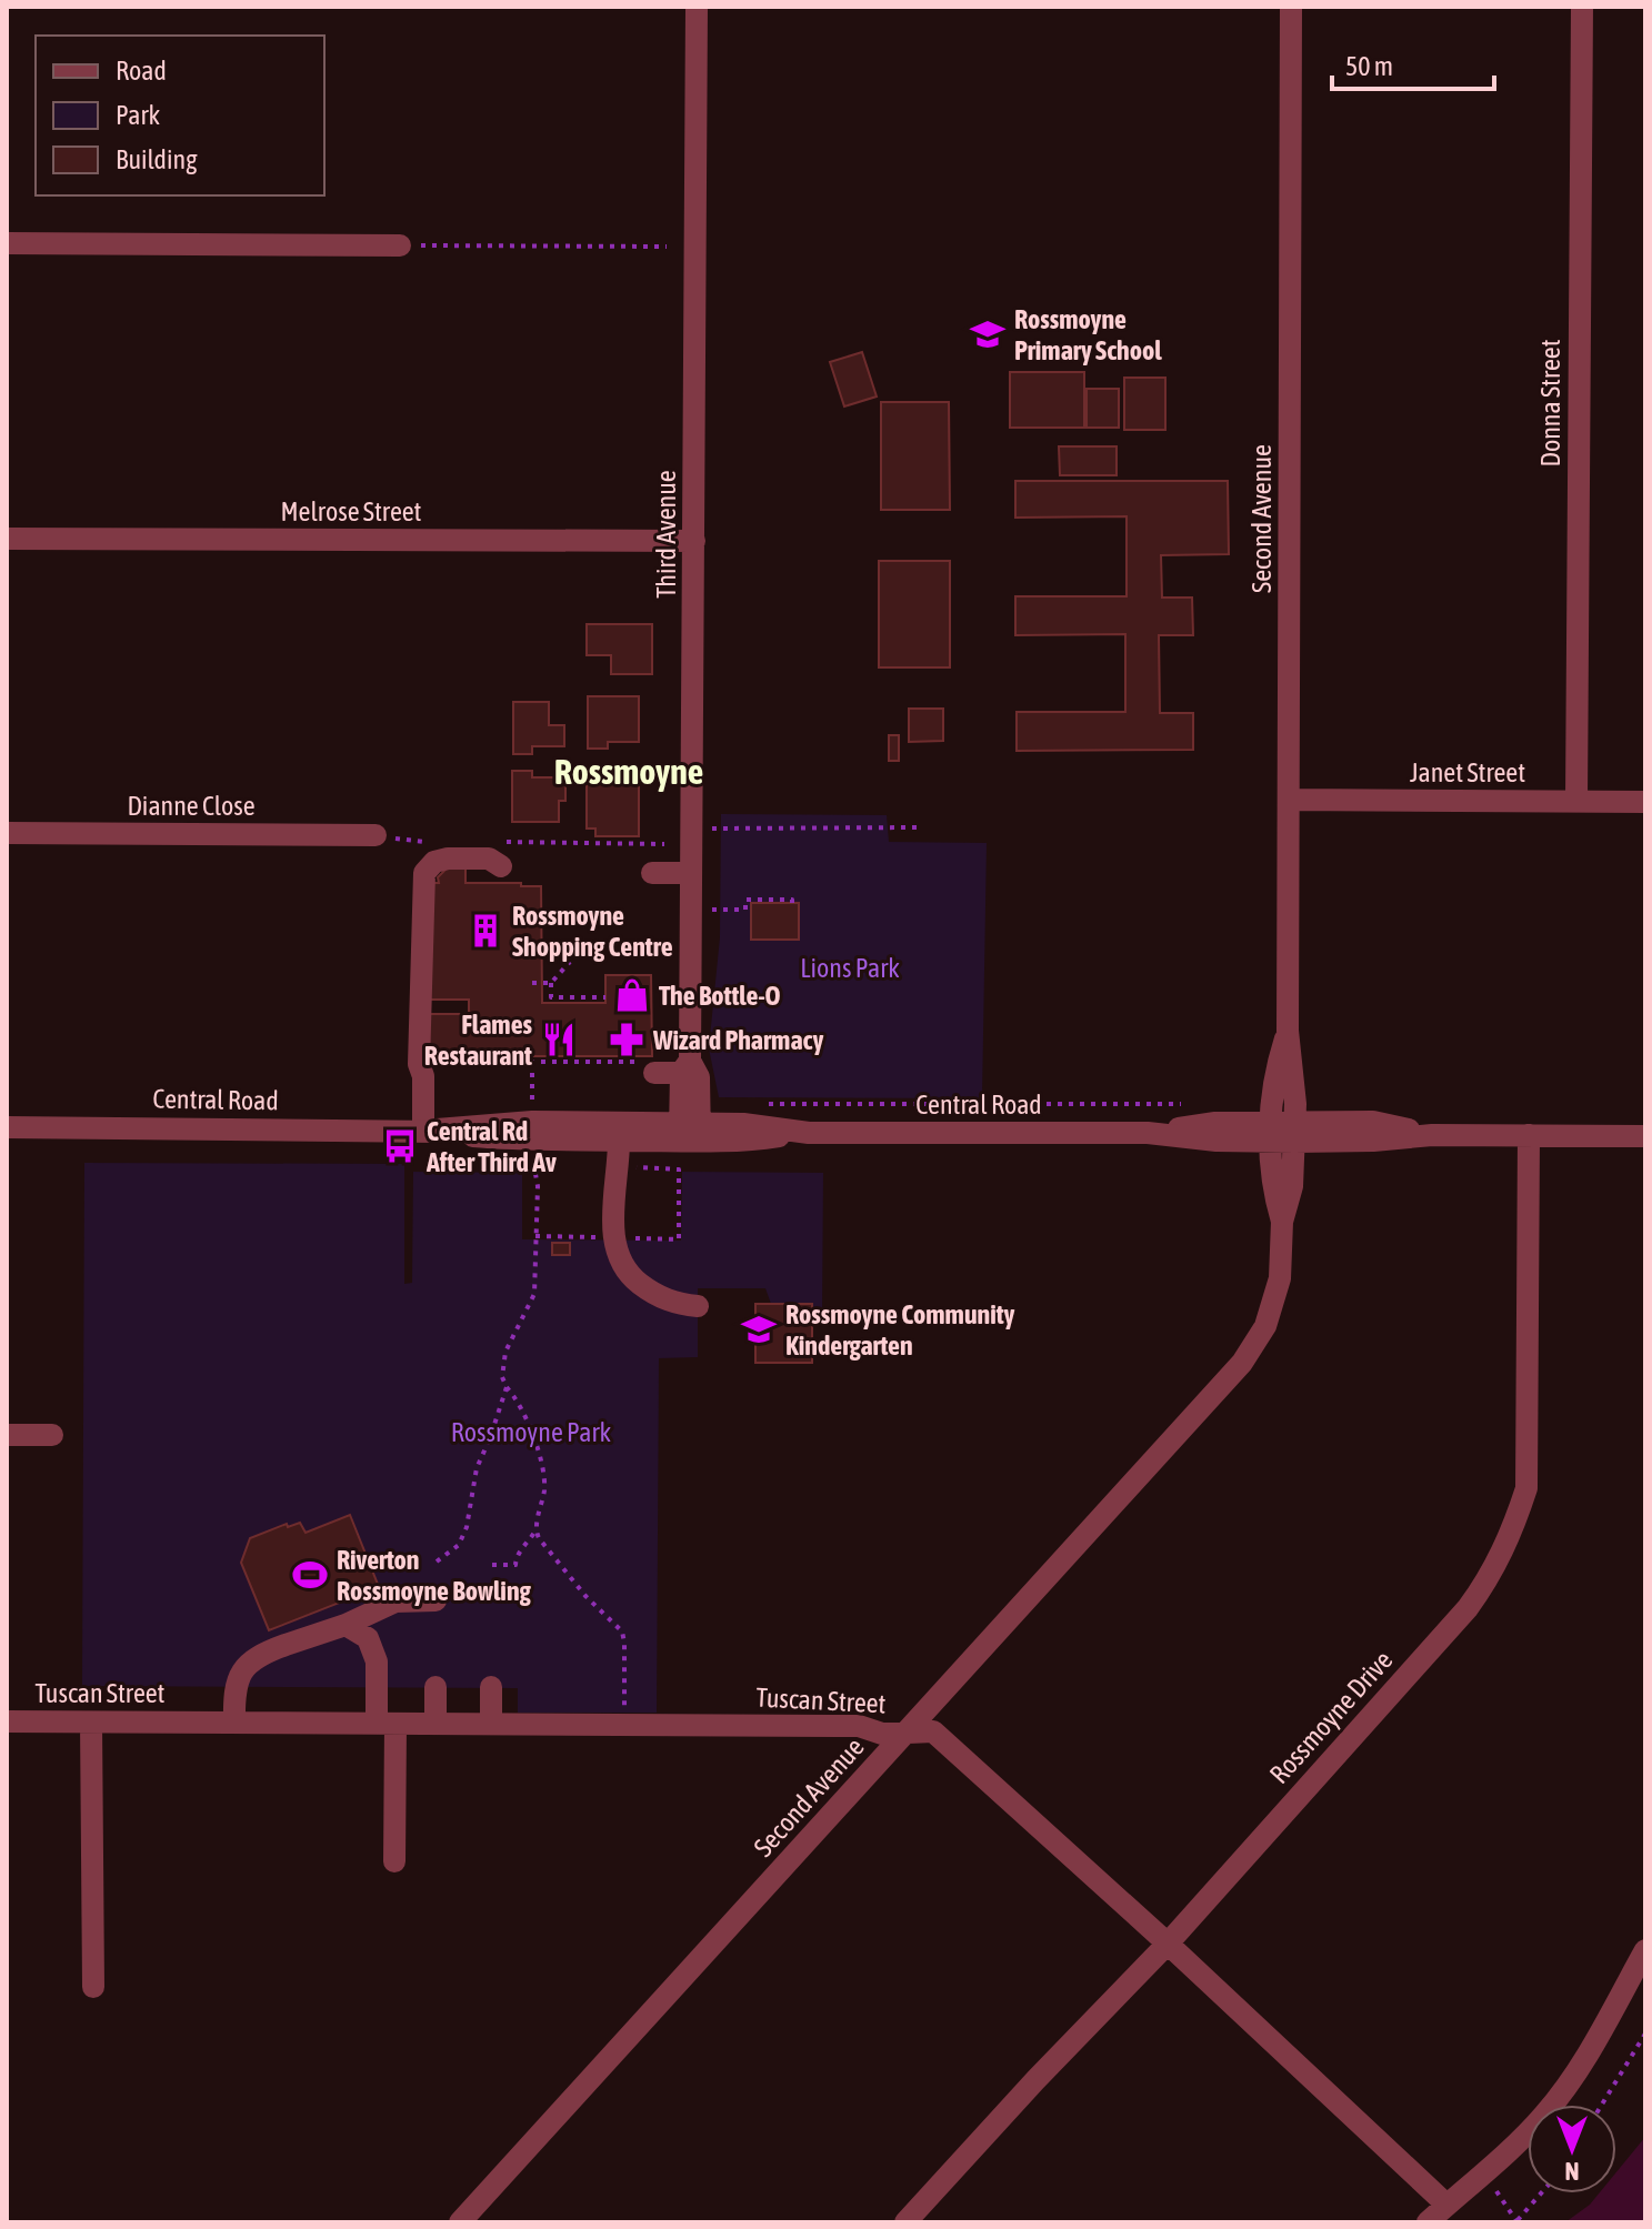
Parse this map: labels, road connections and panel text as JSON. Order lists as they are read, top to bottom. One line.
{"streets":{"street":["Donna Street","Melrose Street","Second Avenue","Third Avenue","Janet Street","Dianne Close","Central Road","Tuscan Street","Rossmoyne Drive"]},"crossings":[["Donna Street","Janet Street"],["Melrose Street","Third Avenue"],["Second Avenue","Janet Street"],["Second Avenue","Central Road"],["Second Avenue","Tuscan Street"],["Third Avenue","Central Road"],["Central Road","Rossmoyne Drive"],["Tuscan Street","Rossmoyne Drive"]],"districts":["Rossmoyne"],"parks":["Lions Park","Rossmoyne Park"],"places":{"school or university":["Rossmoyne Primary School","Rossmoyne Community Kindergarten"],"building":["Rossmoyne Shopping Centre"],"shop":["The Bottle-O"],"restaurant":["Flames Restaurant"],"pharmacy":["Wizard Pharmacy"],"bus stop":["Central Rd After Third Av"],"sports":["Riverton Rossmoyne Bowling"]},"legend":["Road","Park","Building"],"scale_bar":"50 m","north":"bottom"}
